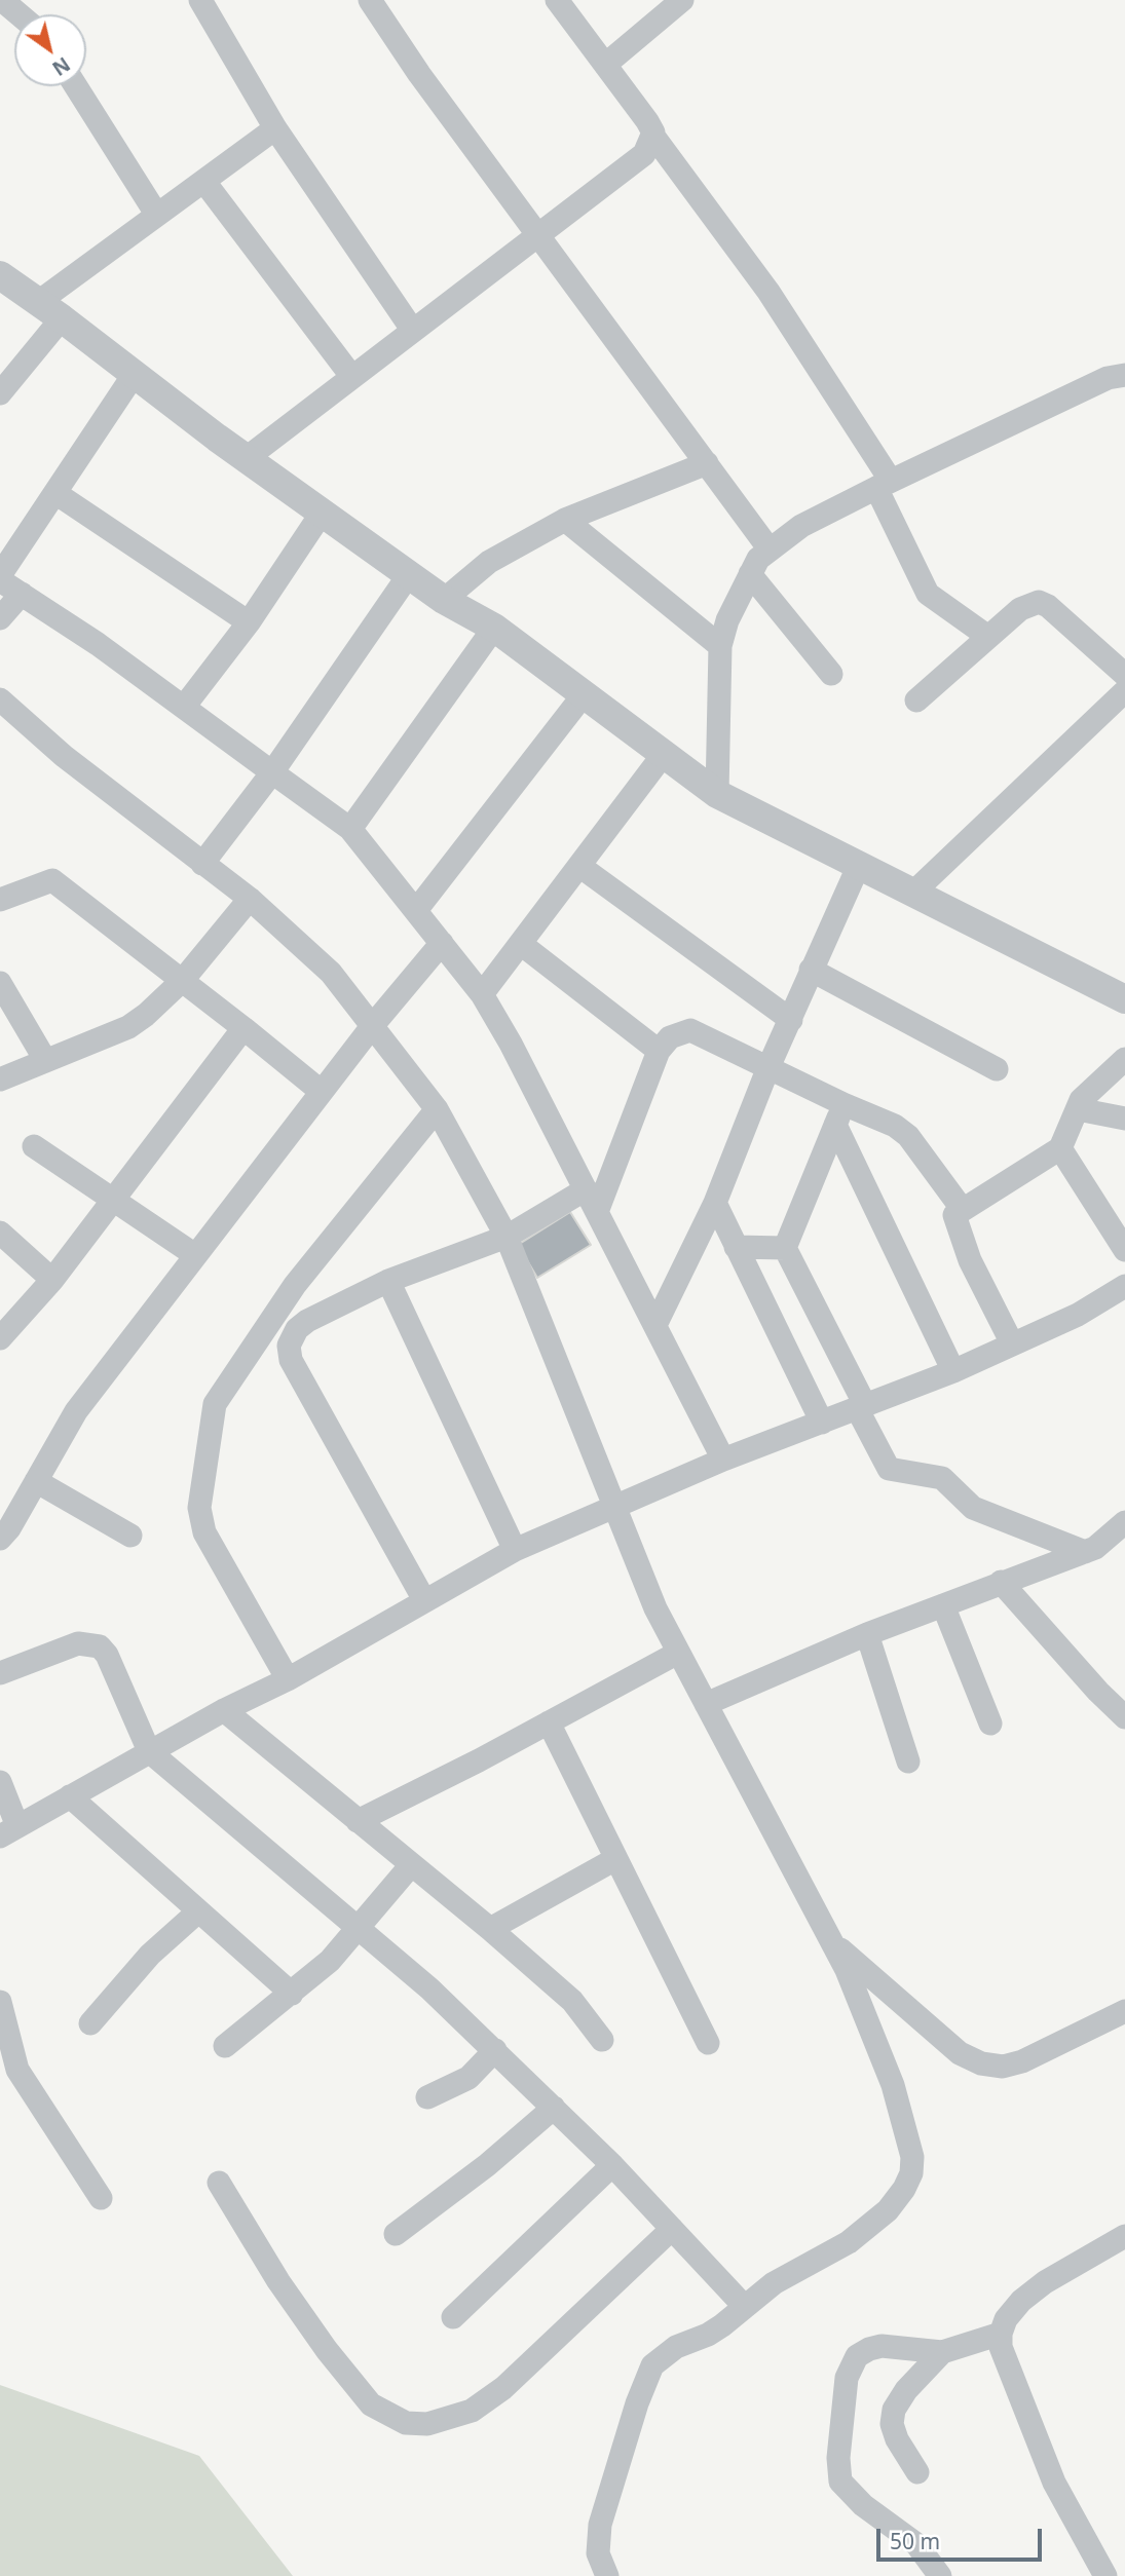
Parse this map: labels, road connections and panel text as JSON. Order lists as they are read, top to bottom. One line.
{"scale_bar":"50 m","north":"bottom right"}
